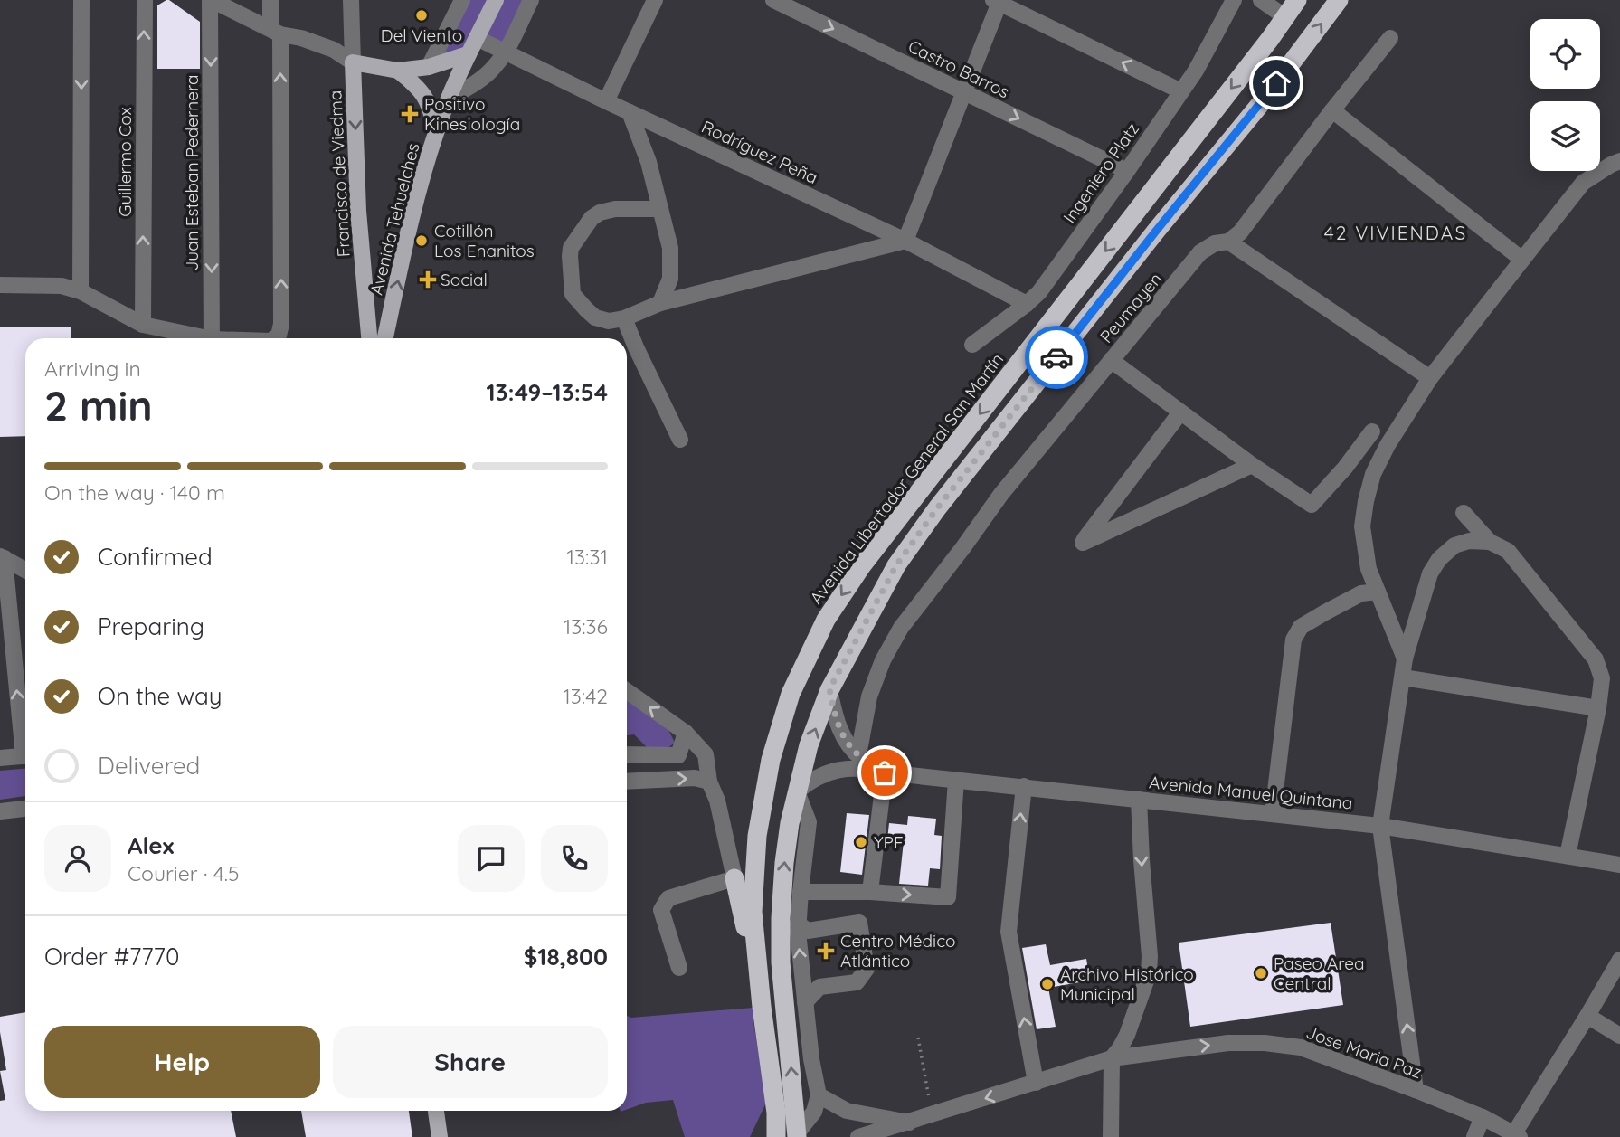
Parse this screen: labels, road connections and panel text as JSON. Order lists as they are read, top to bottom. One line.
{"streets":{"highway":["Avenida Libertador General San Martín"],"main road":["Francisco de Viedma","Avenida Tehuelches"],"street":["Castro Barros","Rodríguez Peña","Guillermo Cox","Juan Esteban Pedernera","Ingeniero Platz","Peumayen","Avenida Manuel Quintana","Jose Maria Paz"]},"crossings":[["Castro Barros","Ingeniero Platz"],["Rodríguez Peña","Ingeniero Platz"],["Rodríguez Peña","Avenida Tehuelches"]],"one_way":["Avenida Tehuelches"],"districts":["42 VIVIENDAS"],"places":{"other":["Del Viento","Cotillón Los Enanitos","YPF","Paseo Area Central","Archivo Histórico Municipal"],"health":["Positivo Kinesiología","Social","Centro Médico Atlántico"]},"page":{"heading":["2 min","Arriving in","13:49–13:54"],"panel":["Alex","Courier · 4.5","Order #7770","$18,800"],"bar":"On the way · 140 m","list":[["Confirmed","13:31"],["Preparing","13:36"],["On the way","13:42"],"Delivered"],"buttons":["Help","Share"]}}
